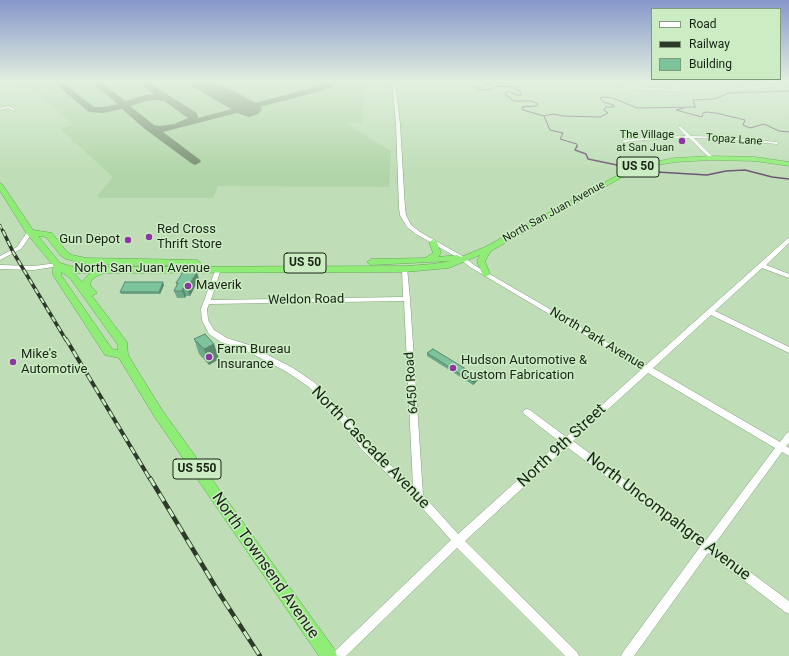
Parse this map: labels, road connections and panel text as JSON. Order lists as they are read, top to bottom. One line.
{"streets":{"highway":["US 50","North San Juan Avenue","US 550","North Townsend Avenue"],"street":["Topaz Lane","Weldon Road","North Park Avenue","6450 Road","North 9th Street","North Cascade Avenue","North Uncompahgre Avenue"]},"crossings":[["US 50","North San Juan Avenue"],["US 50","North Townsend Avenue"],["North San Juan Avenue","North Park Avenue"],["North San Juan Avenue","6450 Road"],["North San Juan Avenue","North Cascade Avenue"],["North San Juan Avenue","North Townsend Avenue"],["Weldon Road","6450 Road"],["Weldon Road","North Cascade Avenue"],["North Park Avenue","North 9th Street"],["6450 Road","North Cascade Avenue"],["North 9th Street","North Cascade Avenue"],["North 9th Street","North Uncompahgre Avenue"]],"places":["The Village at San Juan","Red Cross Thrift Store","Gun Depot","Maverik","Farm Bureau Insurance","Mike's Automotive","Hudson Automotive & Custom Fabrication"],"legend":["Road","Railway","Building"]}
